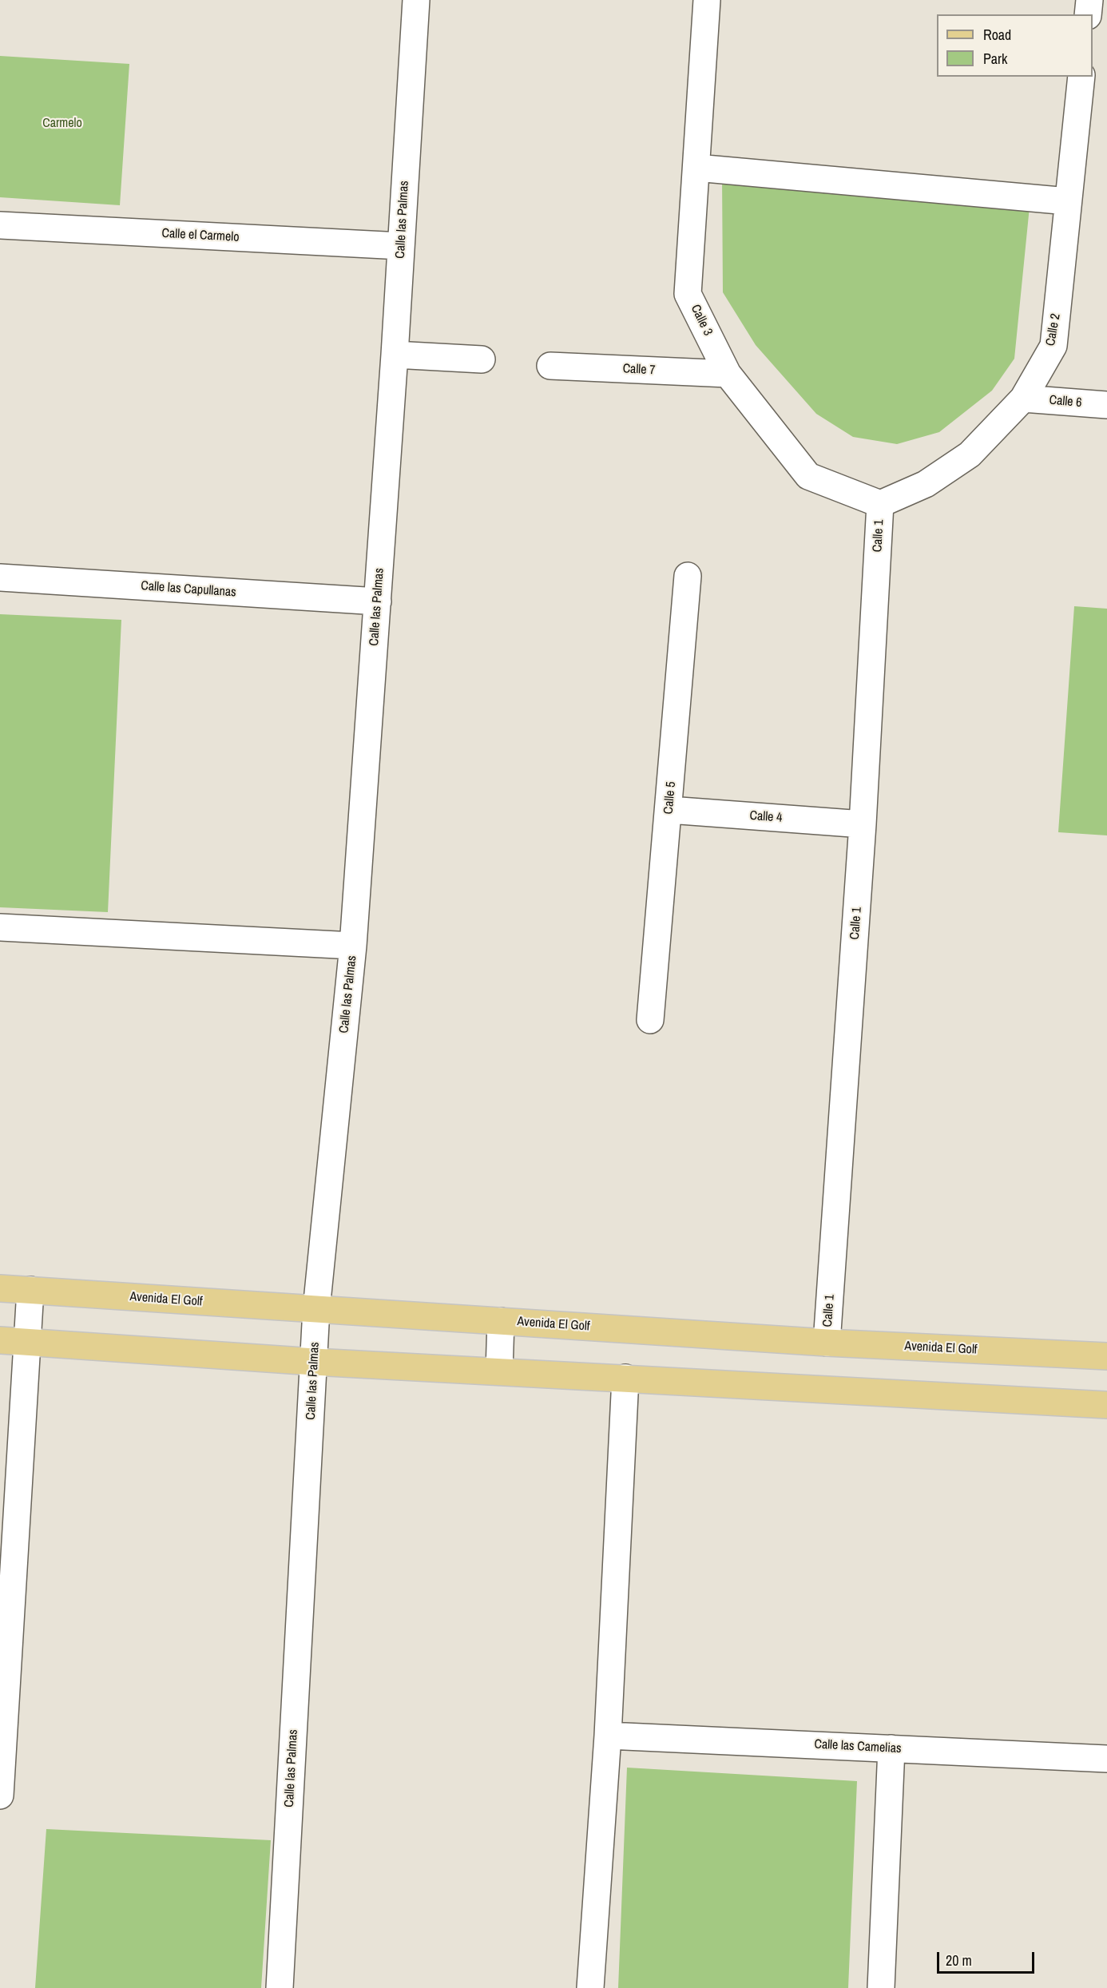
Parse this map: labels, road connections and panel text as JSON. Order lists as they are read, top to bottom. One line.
{"streets":{"main road":["Avenida El Golf"],"street":["Calle las Palmas","Calle el Carmelo","Calle 3","Calle 2","Calle 7","Calle 6","Calle 1","Calle las Capullanas","Calle 5","Calle 4","Calle las Camelias"]},"crossings":[["Calle las Palmas","Calle el Carmelo"],["Calle las Palmas","Calle las Capullanas"],["Calle las Palmas","Avenida El Golf"],["Calle 3","Calle 2"],["Calle 3","Calle 7"],["Calle 3","Calle 1"],["Calle 2","Calle 6"],["Calle 2","Calle 1"],["Calle 1","Calle 4"],["Calle 1","Avenida El Golf"],["Calle 5","Calle 4"]],"parks":["Carmelo"],"legend":["Road","Park"],"scale_bar":"20 m"}
